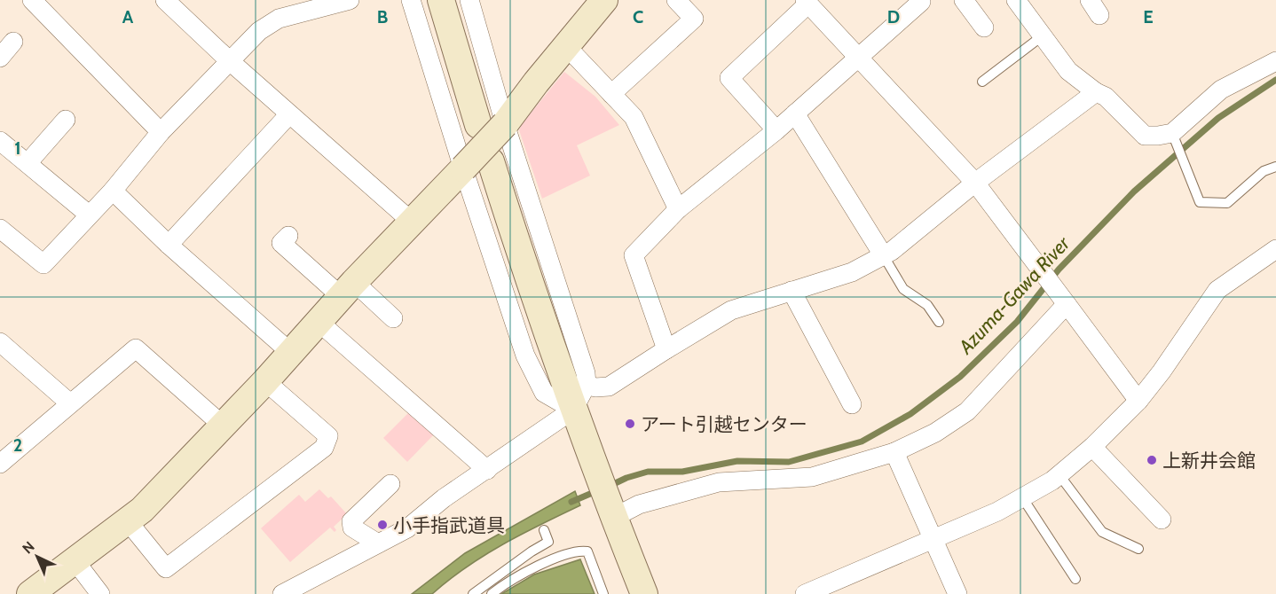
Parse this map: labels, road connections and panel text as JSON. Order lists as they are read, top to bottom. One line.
{"water":["Azuma-Gawa River"],"places":["アート引越センター","上新井会館","小手指武道具"],"north":"top left","grid":{"columns":["A","B","C","D","E"],"rows":["1","2"]}}
